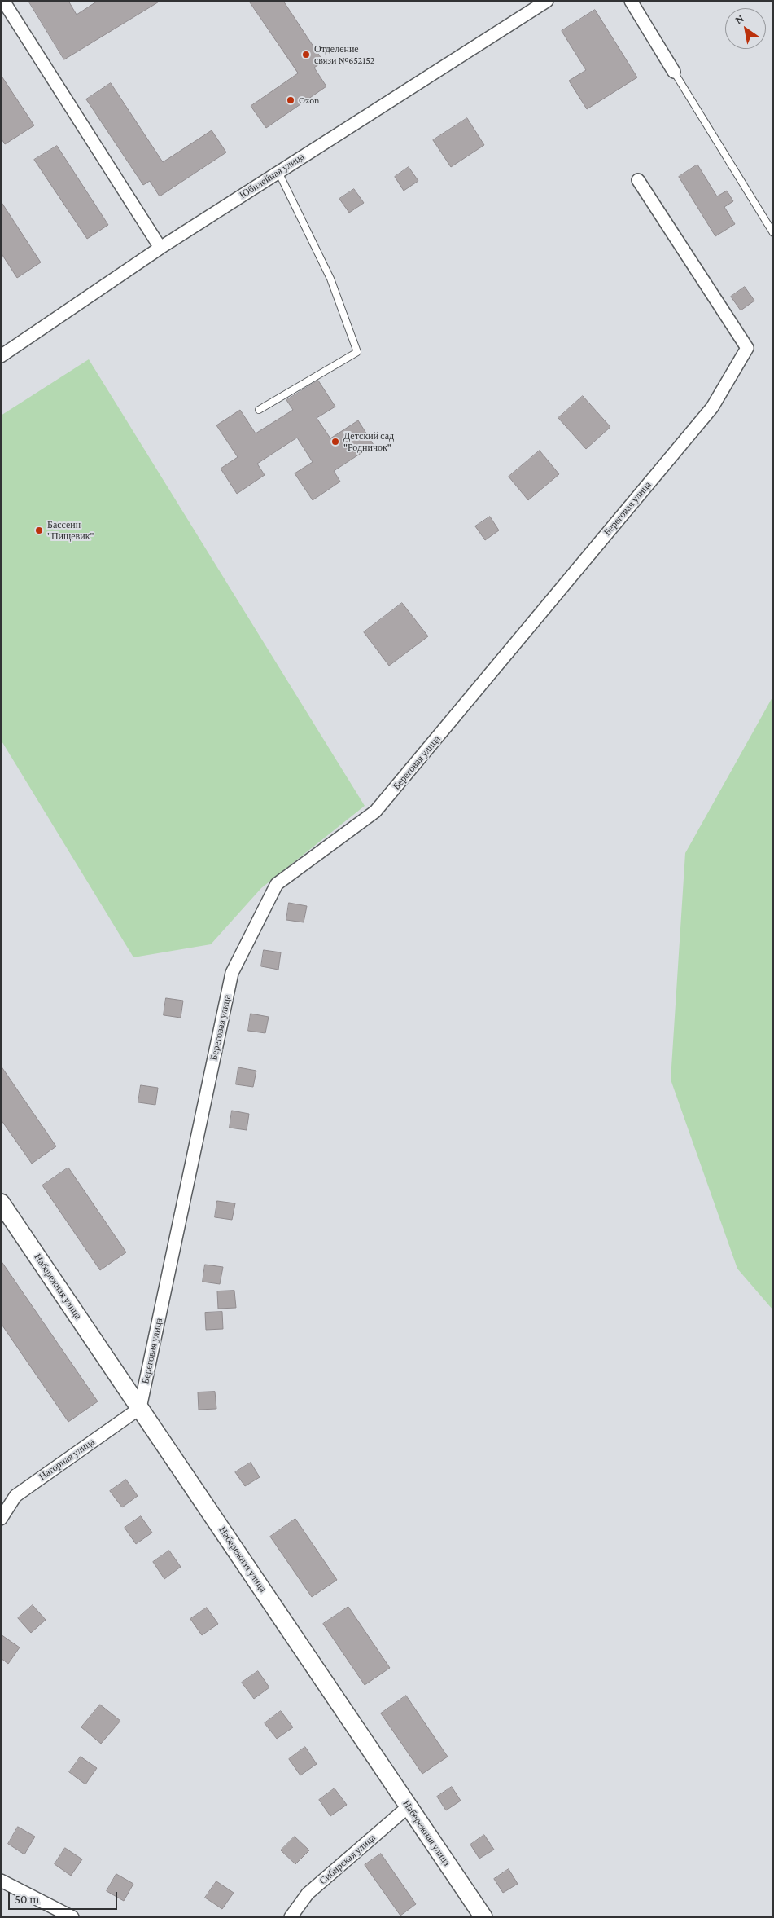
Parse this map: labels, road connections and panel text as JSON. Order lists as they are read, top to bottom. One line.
{"streets":{"street":["Юбилейная улица","Береговая улица","Набережная улица","Нагорная улица","Сибирская улица"]},"crossings":[["Береговая улица","Набережная улица"],["Береговая улица","Нагорная улица"],["Набережная улица","Нагорная улица"],["Набережная улица","Сибирская улица"]],"places":["Отделение связи №652152","Ozon","Детский сад \"Родничок\"","Бассеин \"Пищевик\""],"scale_bar":"50 m","north":"top left"}
